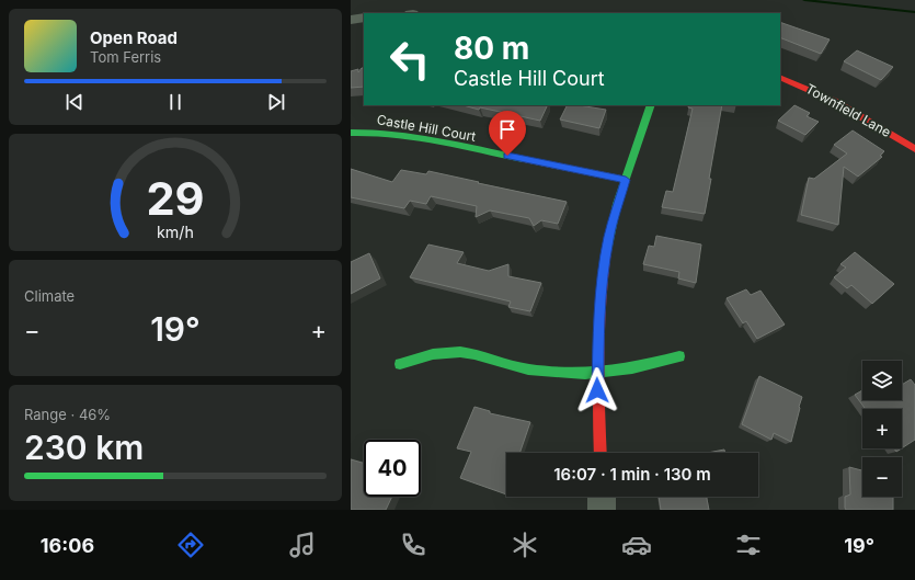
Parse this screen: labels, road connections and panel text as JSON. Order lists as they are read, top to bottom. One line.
{"streets":{"street":["Townfield Lane","Castle Hill Court"]},"page":{"turn":["80 m","Castle Hill Court"],"song":["Open Road","Tom Ferris"],"tile":["Climate",["Range · 46%","230 km"]],"heat":["−","19°","+"],"map_buttons":["+","−"],"limit":"40","trip":"16:07 · 1 min · 130 m","tabs":["16:06","19°"],"gauge":["29","km/h"]}}
